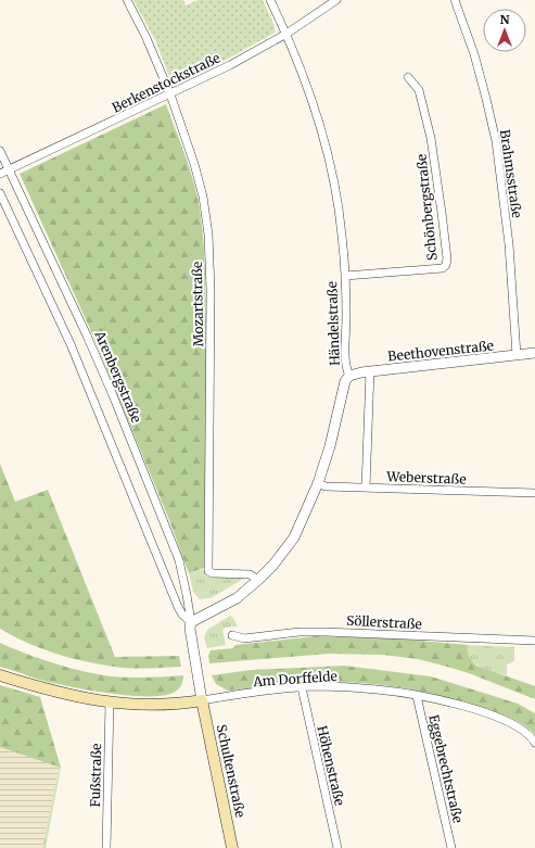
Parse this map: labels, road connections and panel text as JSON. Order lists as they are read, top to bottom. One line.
{"streets":{"main road":["Schultenstraße"],"street":["Berkenstockstraße","Brahmsstraße","Schönbergstraße","Mozartstraße","Händelstraße","Beethovenstraße","Arenbergstraße","Weberstraße","Söllerstraße","Am Dorffelde","Höhenstraße","Eggebrechtstraße","Fußstraße"]},"crossings":[["Berkenstockstraße","Mozartstraße"],["Berkenstockstraße","Händelstraße"],["Berkenstockstraße","Arenbergstraße"],["Brahmsstraße","Beethovenstraße"],["Schönbergstraße","Händelstraße"],["Mozartstraße","Händelstraße"],["Händelstraße","Beethovenstraße"],["Händelstraße","Arenbergstraße"],["Händelstraße","Weberstraße"],["Arenbergstraße","Am Dorffelde"],["Arenbergstraße","Schultenstraße"],["Am Dorffelde","Höhenstraße"],["Am Dorffelde","Eggebrechtstraße"],["Am Dorffelde","Schultenstraße"]],"north":"top"}
